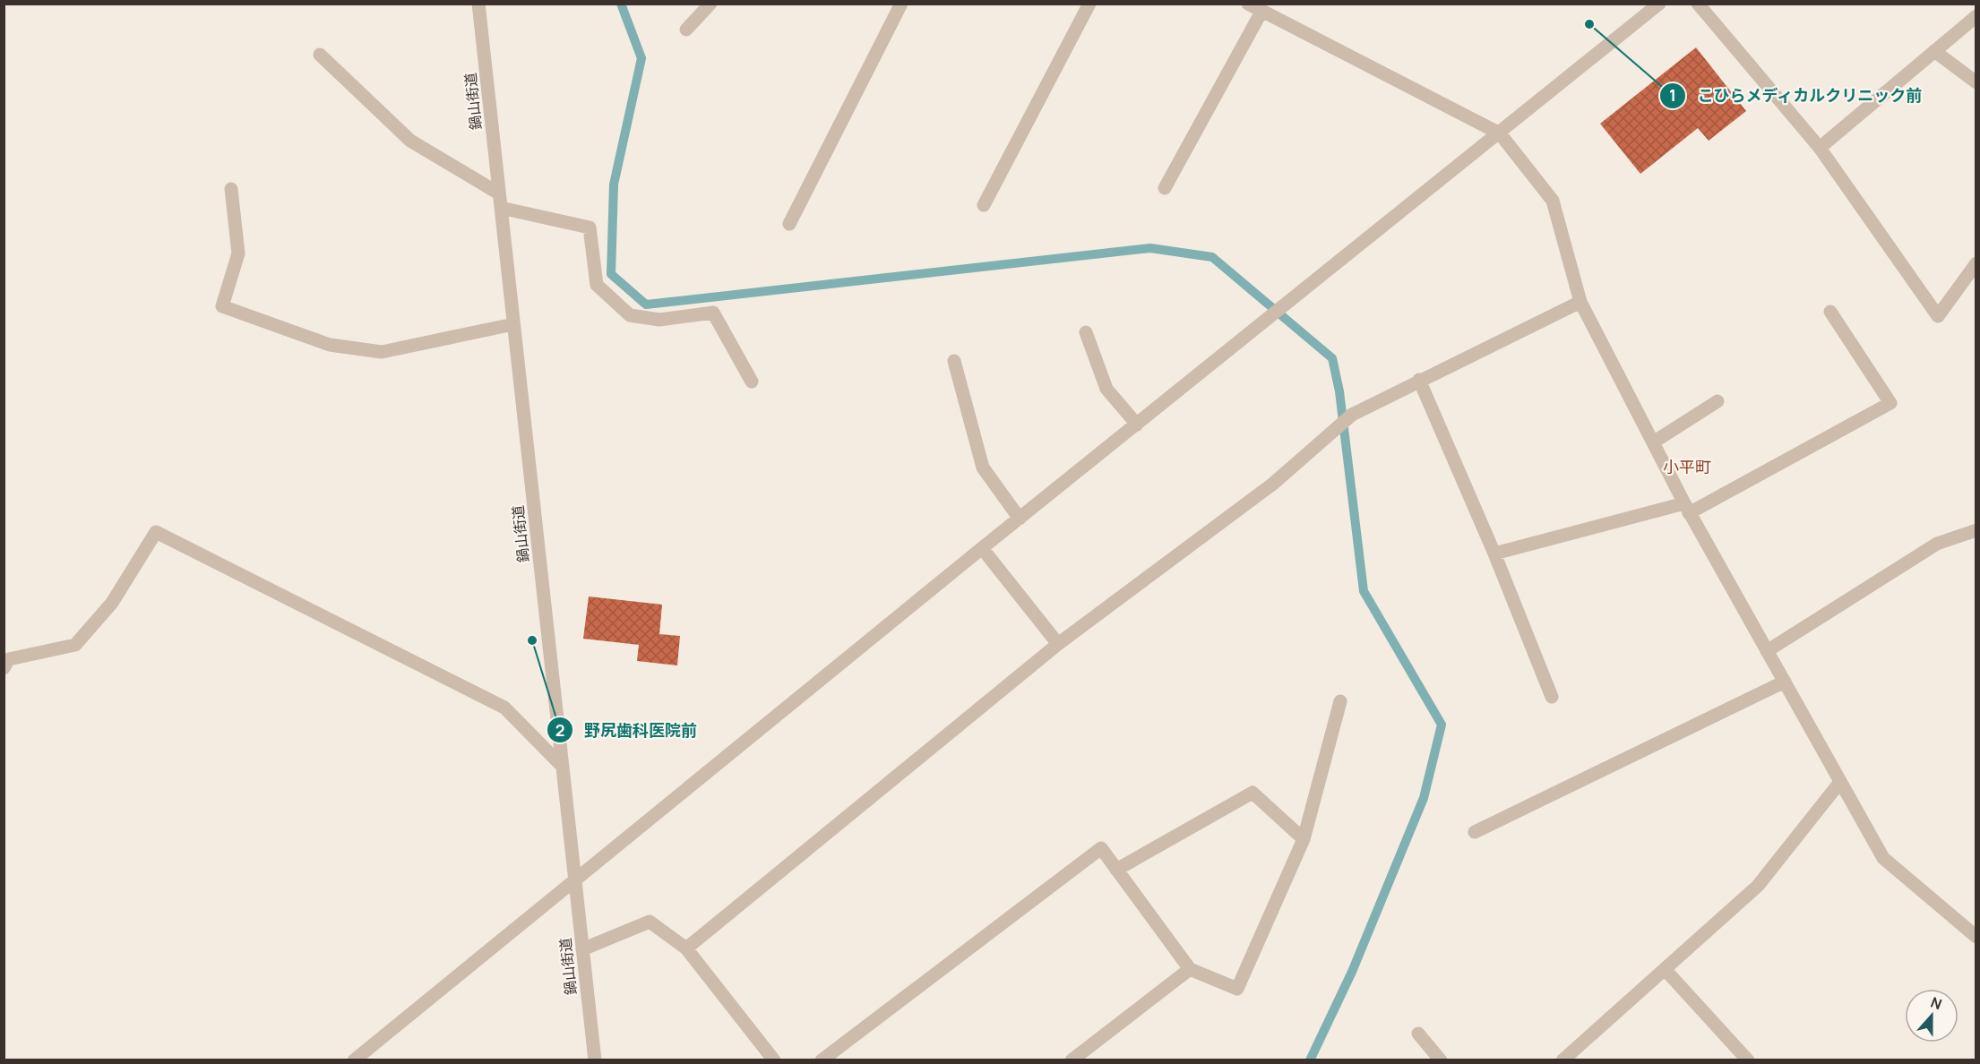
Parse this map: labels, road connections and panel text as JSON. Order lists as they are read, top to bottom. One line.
{"streets":{"street":["鍋山街道"]},"districts":["小平町"],"places":["こひらメディカルクリニック前","野尻歯科医院前"],"north":"top"}
